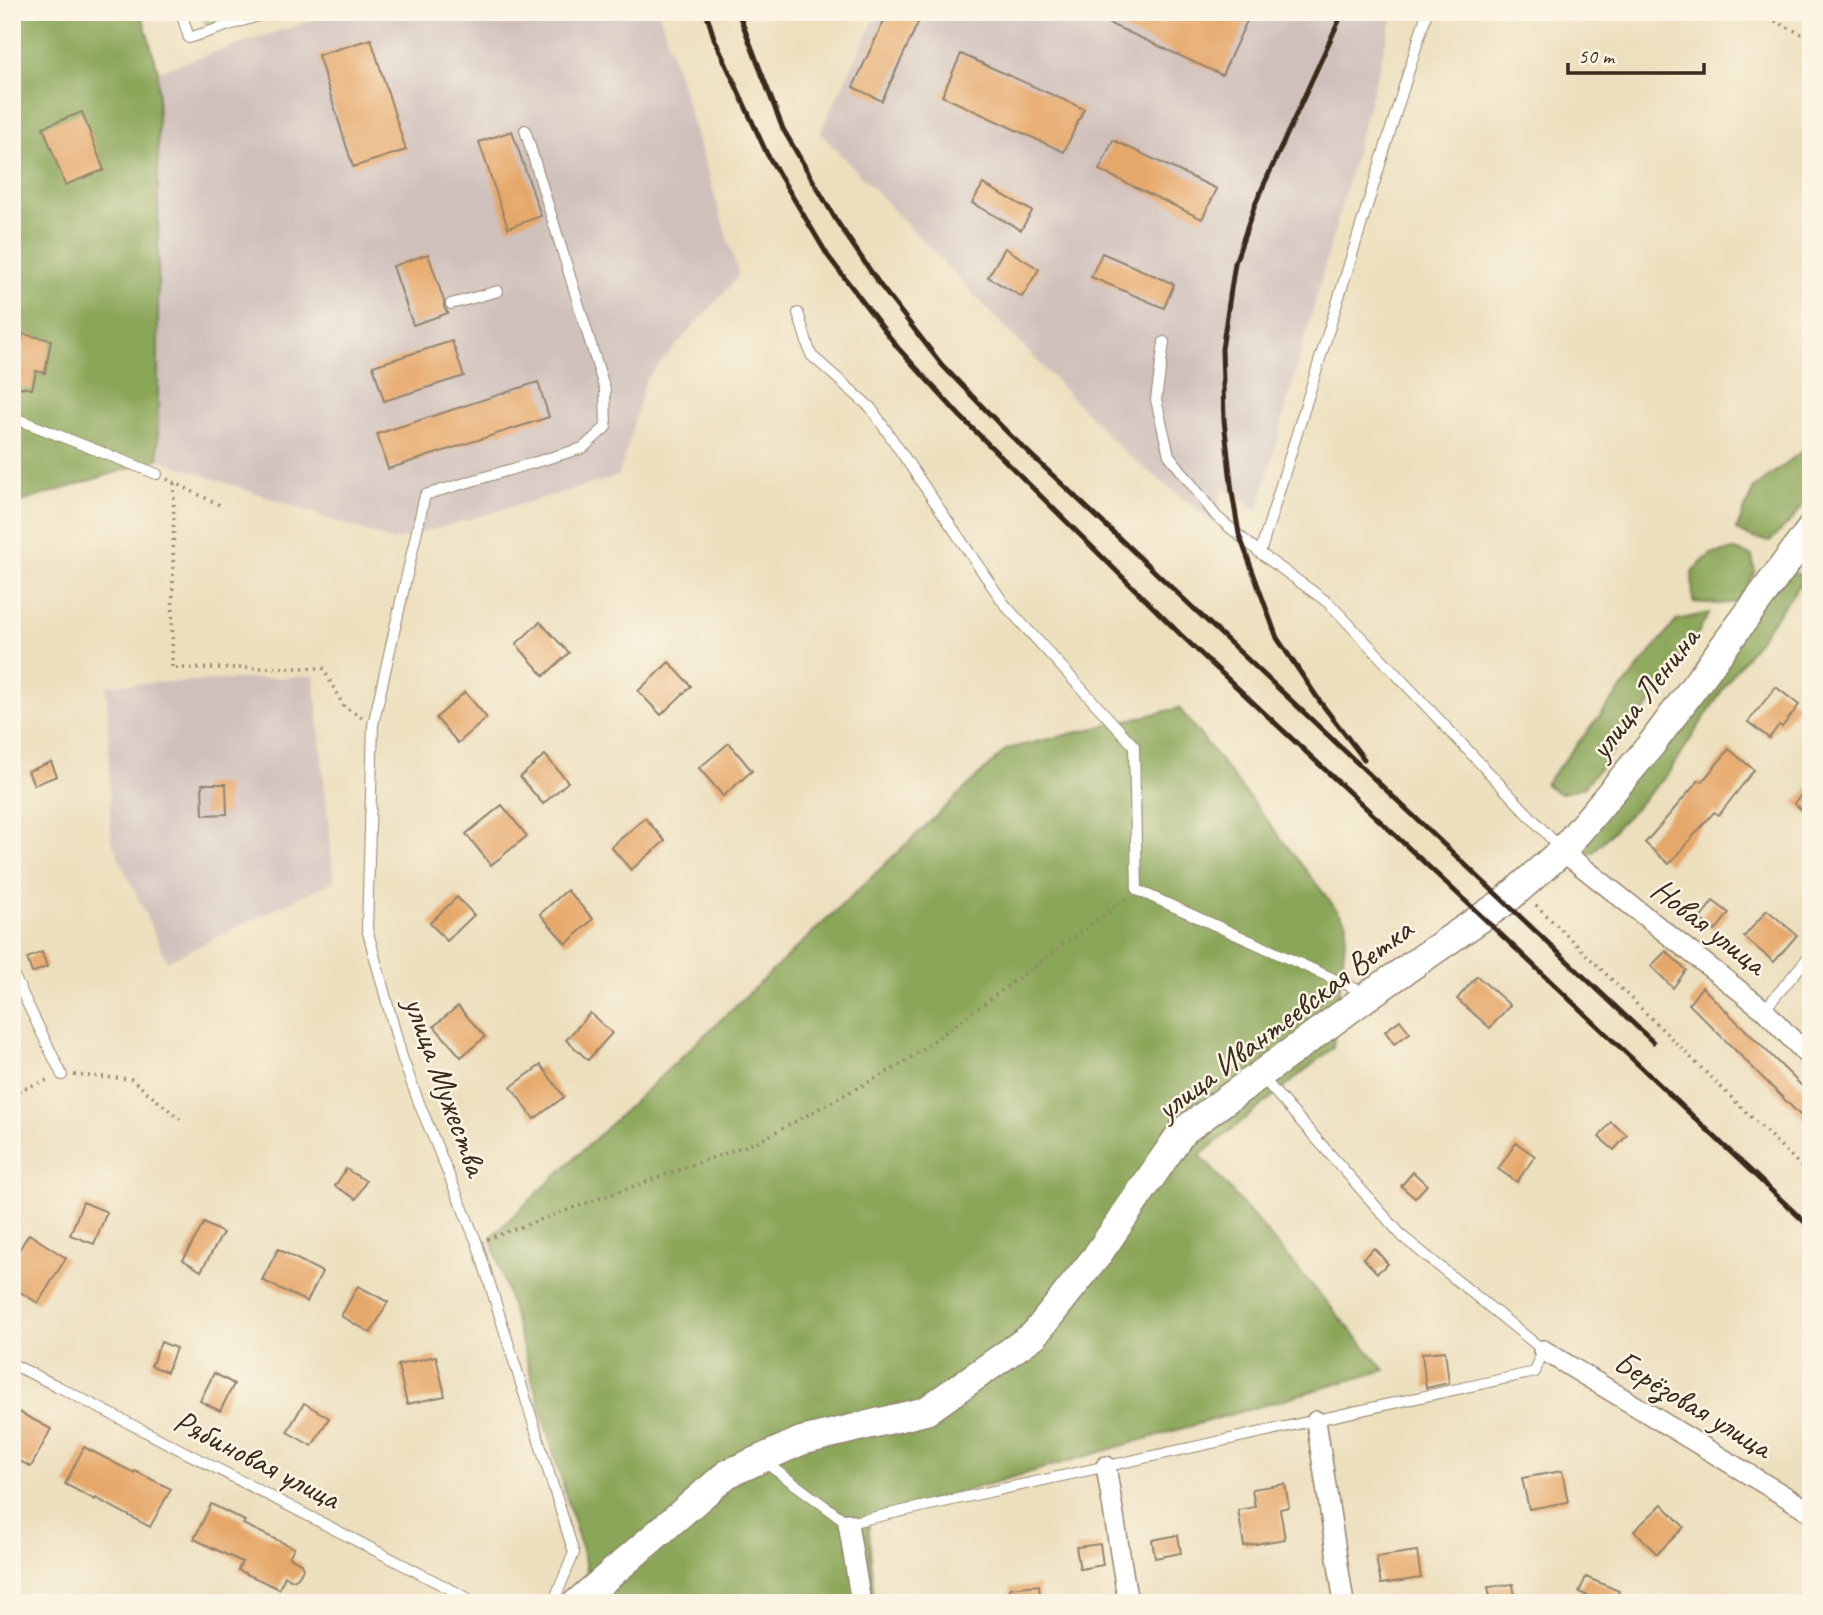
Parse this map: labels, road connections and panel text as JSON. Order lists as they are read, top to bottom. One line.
{"streets":{"main road":["улица Ленина","улица Ивантеевская Ветка"],"street":["Новая улица","Берёзовая улица"],"lane":["улица Мужества","Рябиновая улица"]},"crossings":[["улица Ленина","Новая улица"],["улица Ленина","улица Ивантеевская Ветка"]],"scale_bar":"50 m"}
